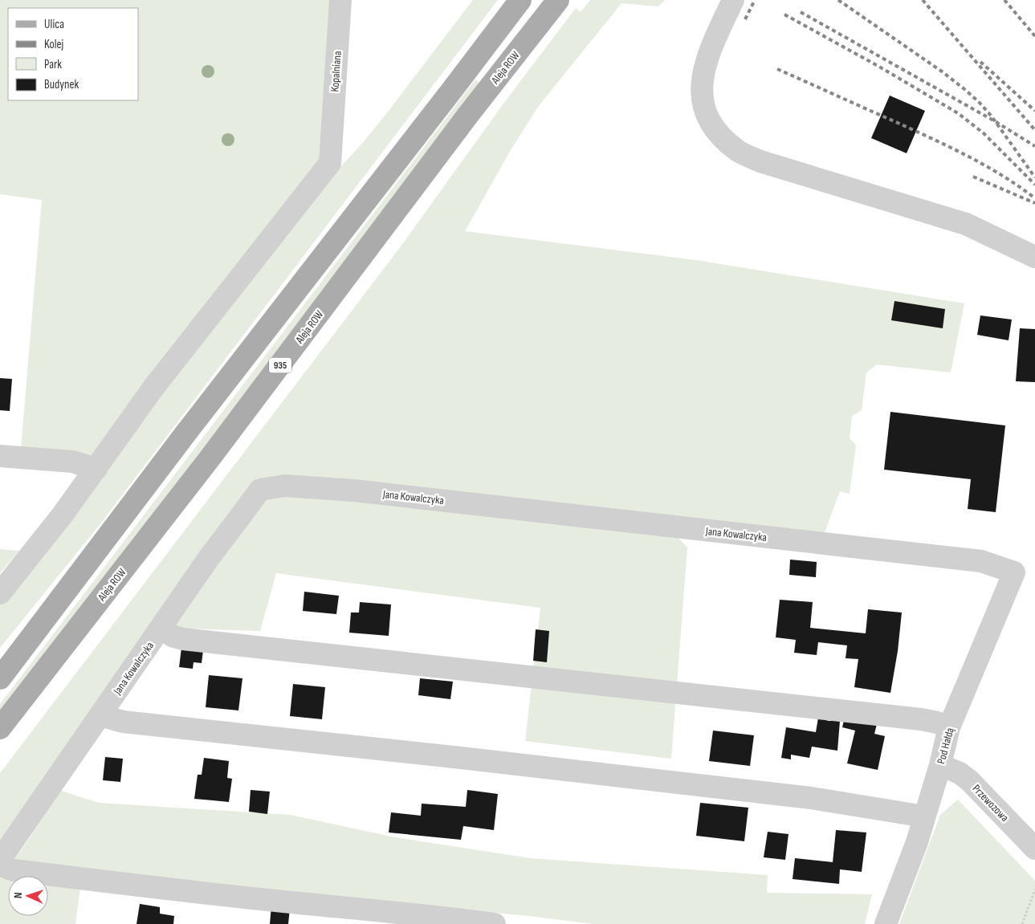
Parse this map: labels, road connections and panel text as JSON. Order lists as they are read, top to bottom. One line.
{"streets":{"main road":["Aleja ROW","935"],"street":["Kopalniana","Jana Kowalczyka","Pod Hałdą","Przewozowa"]},"crossings":[["Jana Kowalczyka","Pod Hałdą"],["Pod Hałdą","Przewozowa"]],"legend":["Ulica","Kolej","Park","Budynek"],"north":"left"}
